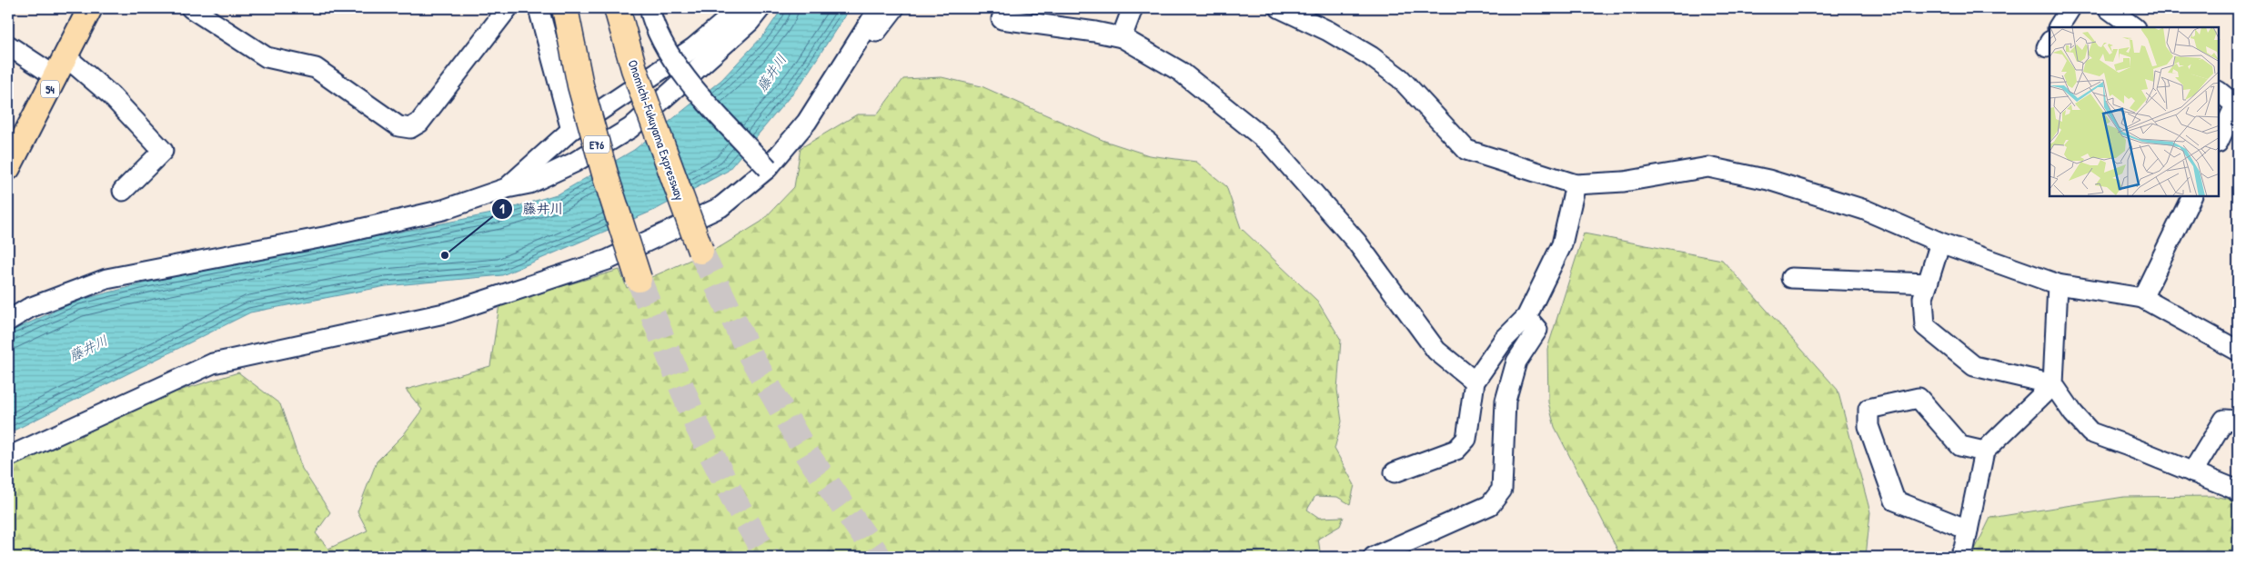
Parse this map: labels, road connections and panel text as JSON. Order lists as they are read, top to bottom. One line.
{"streets":{"highway":["Onomichi-Fukuyama Expressway","E76"],"main road":["54"]},"water":["藤井川"],"places":["藤井川"]}
